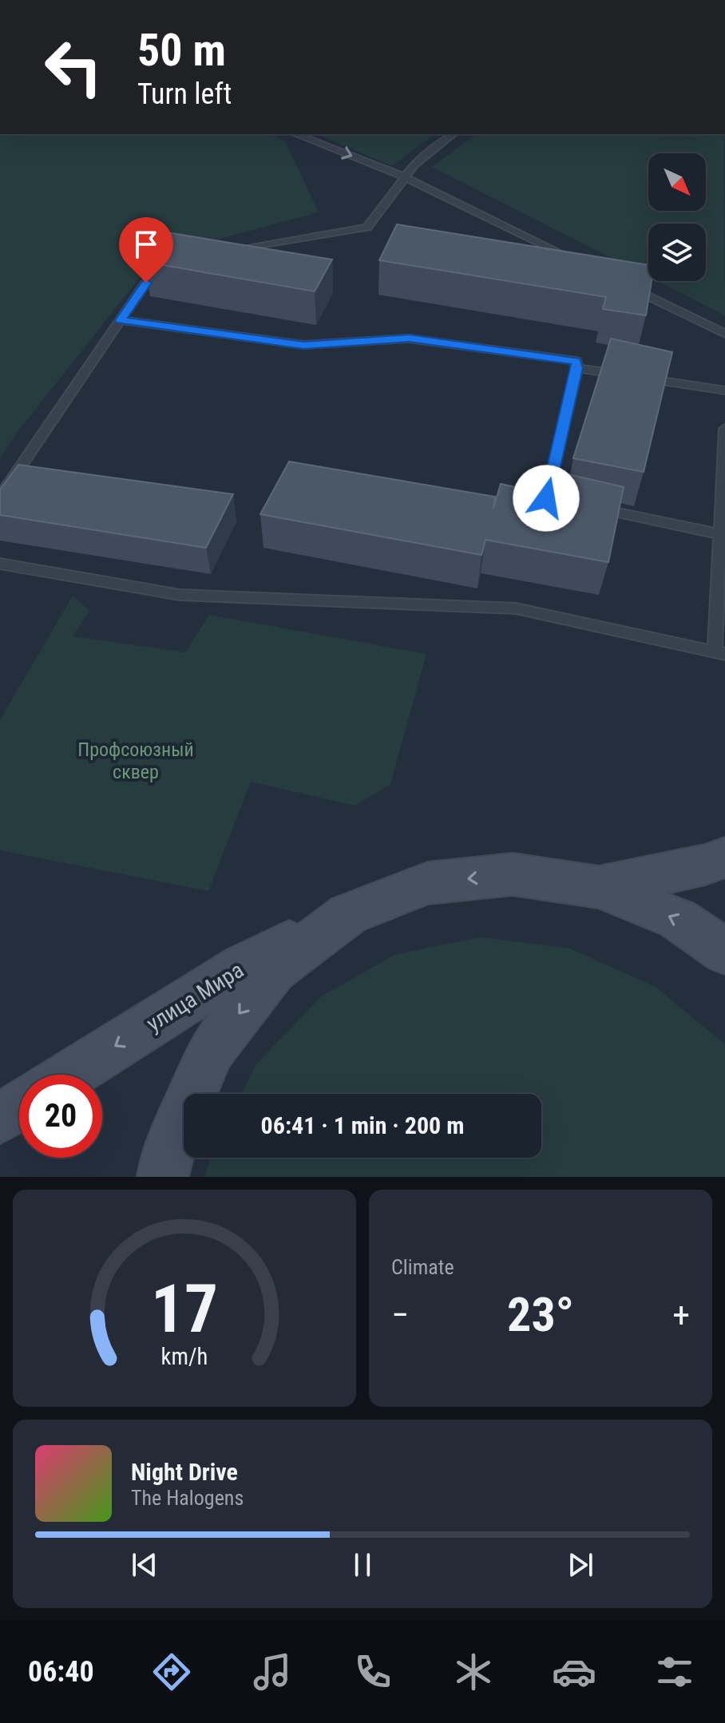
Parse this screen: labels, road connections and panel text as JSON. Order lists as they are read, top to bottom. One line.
{"streets":{"main road":["улица Мира"]},"one_way":["улица Мира"],"parks":["Профсоюзный сквер"],"north":"bottom right","page":{"turn":["50 m","Turn left"],"limit":"20","trip":"06:41 · 1 min · 200 m","tile":"Climate","heat":["−","23°","+"],"song":["Night Drive","The Halogens"],"tabs":"06:40","gauge":["17","km/h"]}}
